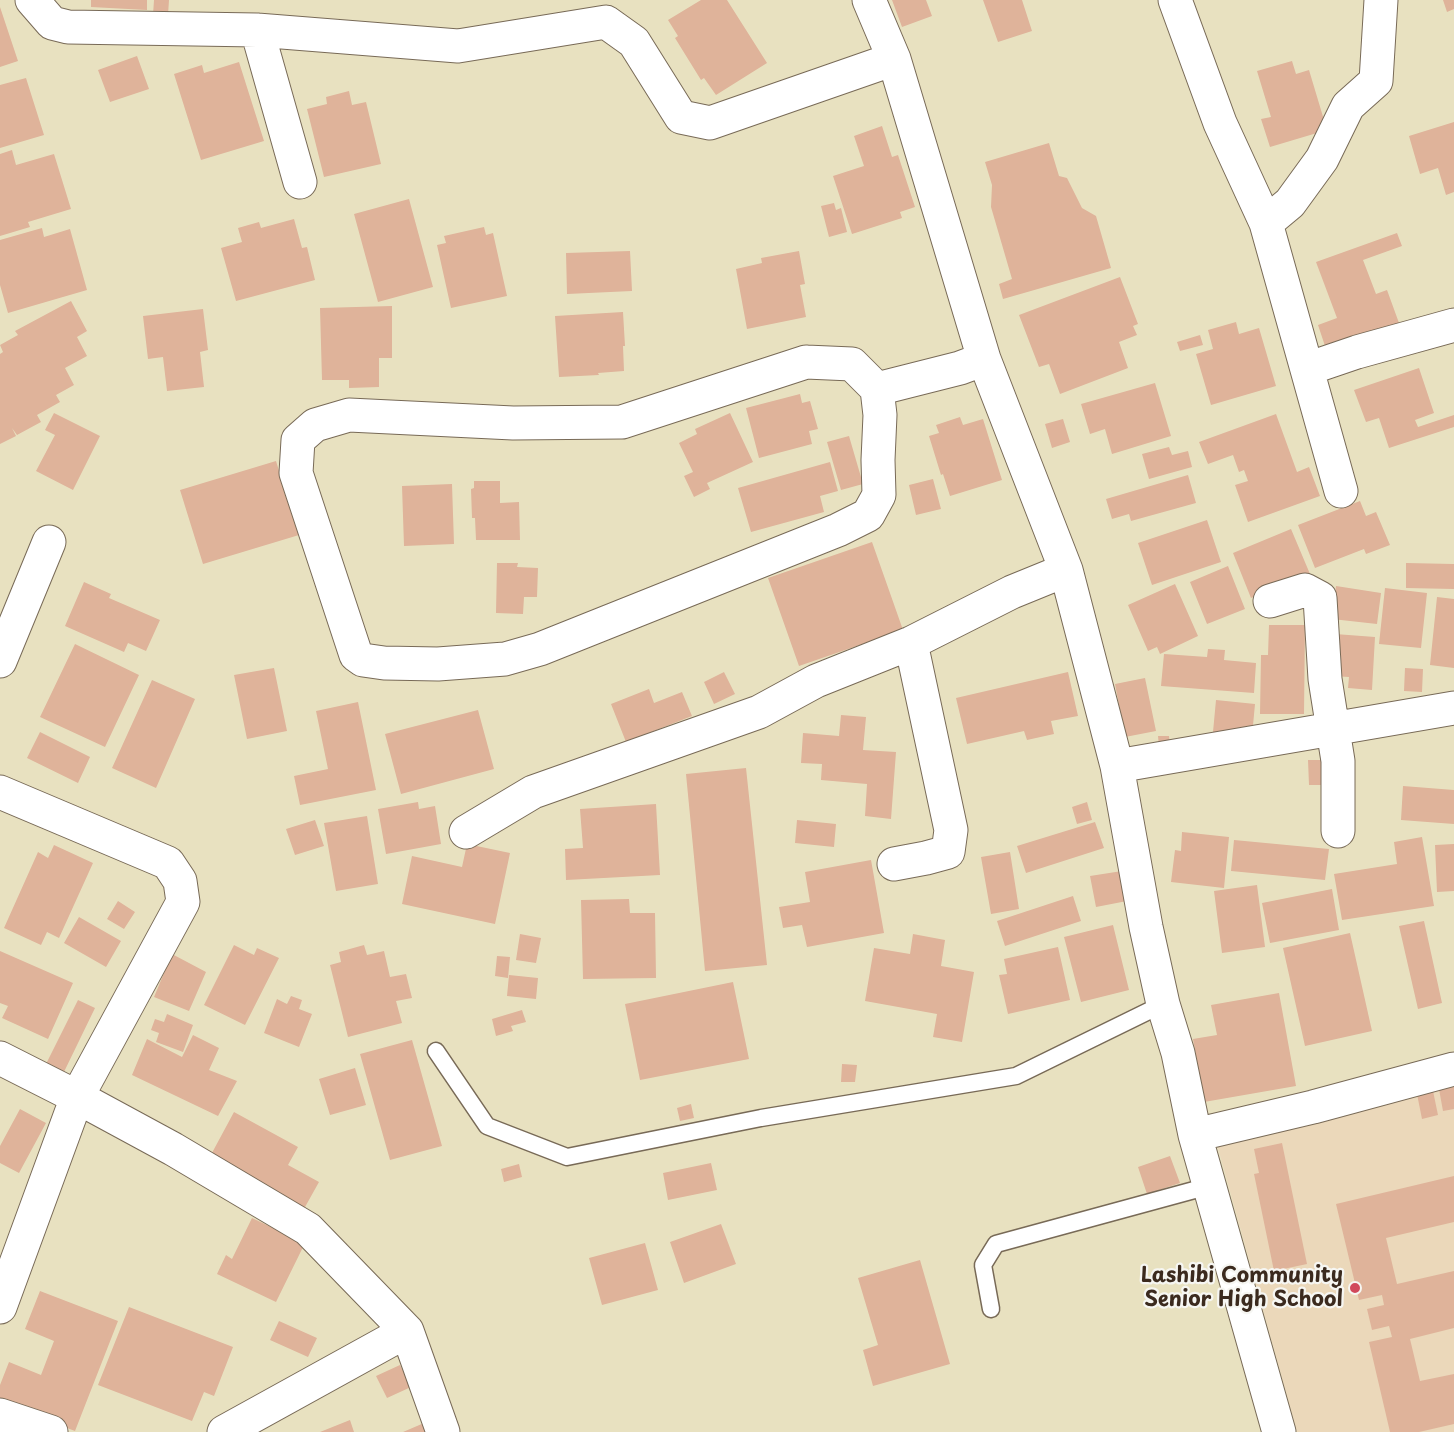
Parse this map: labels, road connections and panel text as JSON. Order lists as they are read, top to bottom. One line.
{"places":["Lashibi Community Senior High School"]}
